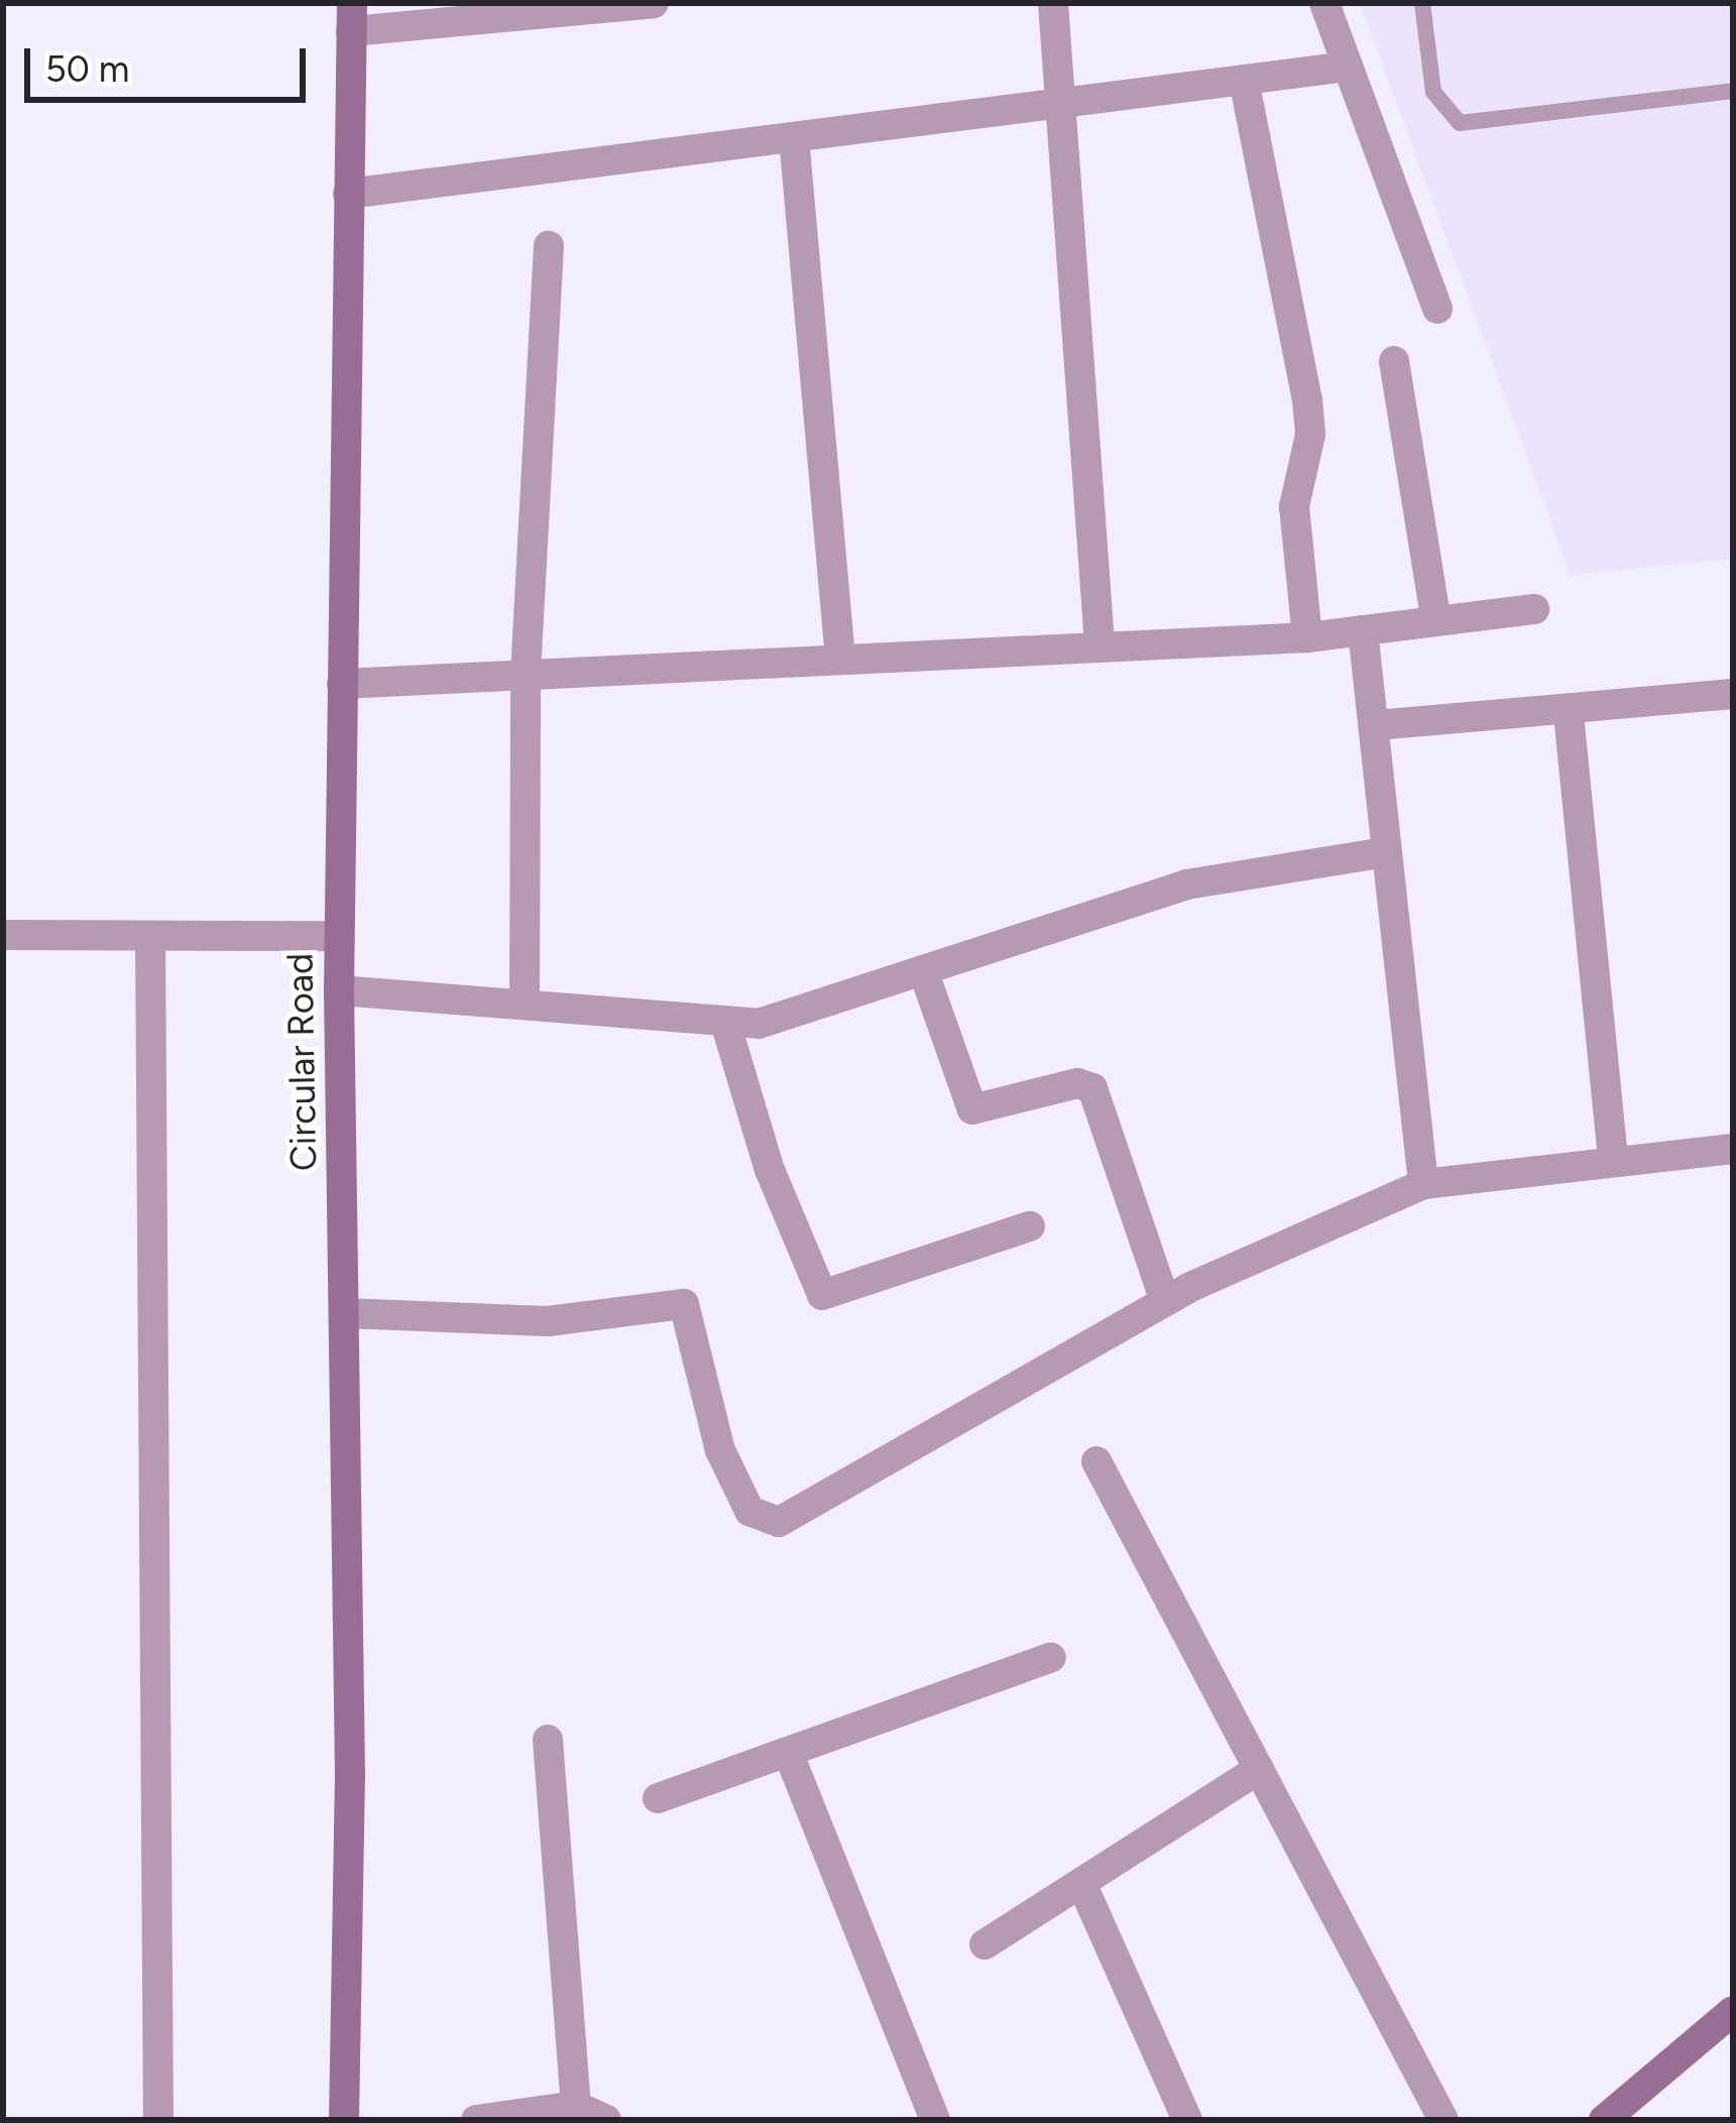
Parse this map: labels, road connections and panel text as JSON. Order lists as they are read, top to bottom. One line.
{"streets":{"main road":["Circular Road"]},"scale_bar":"50 m"}
